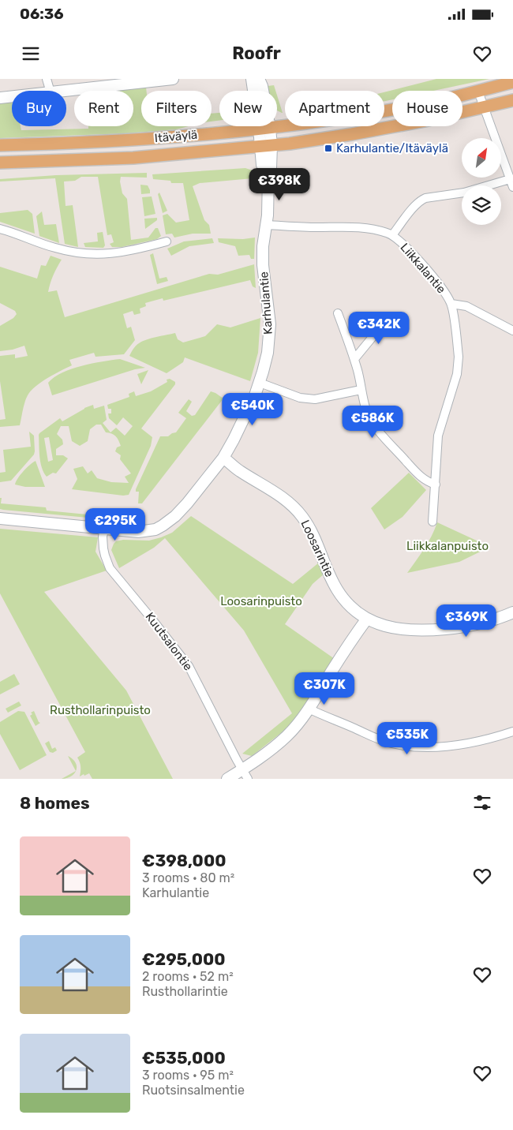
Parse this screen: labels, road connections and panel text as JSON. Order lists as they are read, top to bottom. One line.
{"streets":{"main road":["Itäväylä","Karhulantie","Loosarintie"],"street":["Liikkalantie","Kuutsalontie"]},"crossings":[["Itäväylä","Karhulantie"],["Liikkalantie","Karhulantie"],["Karhulantie","Loosarintie"],["Karhulantie","Kuutsalontie"]],"parks":["Liikkalanpuisto","Loosarinpuisto","Rusthollarinpuisto"],"places":{"transit":["Karhulantie/Itäväylä"]},"north":"top right","page":{"status":"06:36","header":"Roofr","chip":["Buy","Rent","Filters","New","Apartment","House"],"price":["€398K","€342K","€540K","€586K","€295K","€369K","€307K","€535K"],"heading":"8 homes","list":[{"name":"€398,000","note":"3 rooms · 80 m² · Karhulantie"},{"name":"€295,000","note":"2 rooms · 52 m² · Rusthollarintie"},{"name":"€535,000","note":"3 rooms · 95 m² · Ruotsinsalmentie"}]}}
